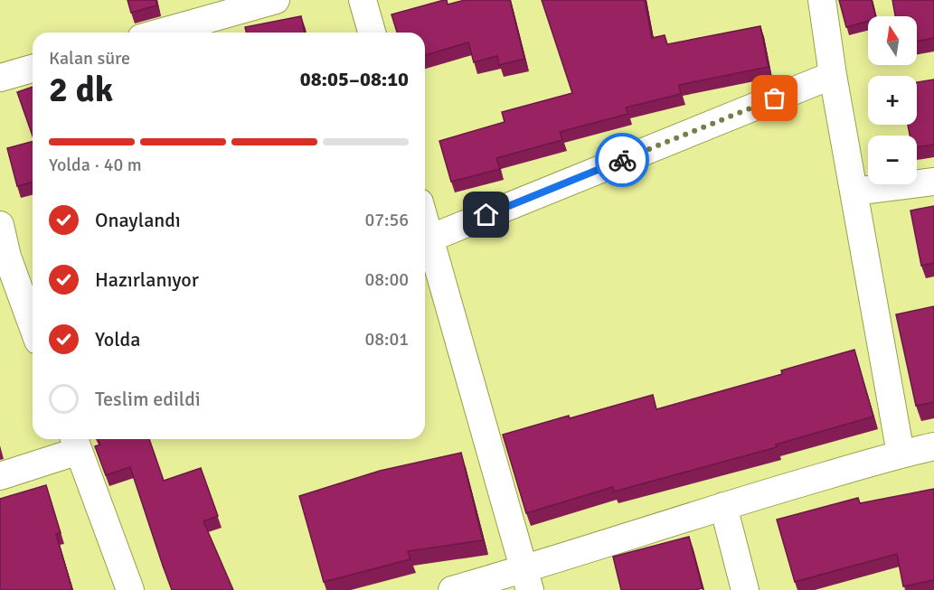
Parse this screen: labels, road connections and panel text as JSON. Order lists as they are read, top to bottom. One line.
{"north":"top","page":{"map_buttons":["+","−"],"heading":["2 dk","Kalan süre","08:05–08:10"],"bar":"Yolda · 40 m","list":[["Onaylandı","07:56"],["Hazırlanıyor","08:00"],["Yolda","08:01"],"Teslim edildi"]}}
